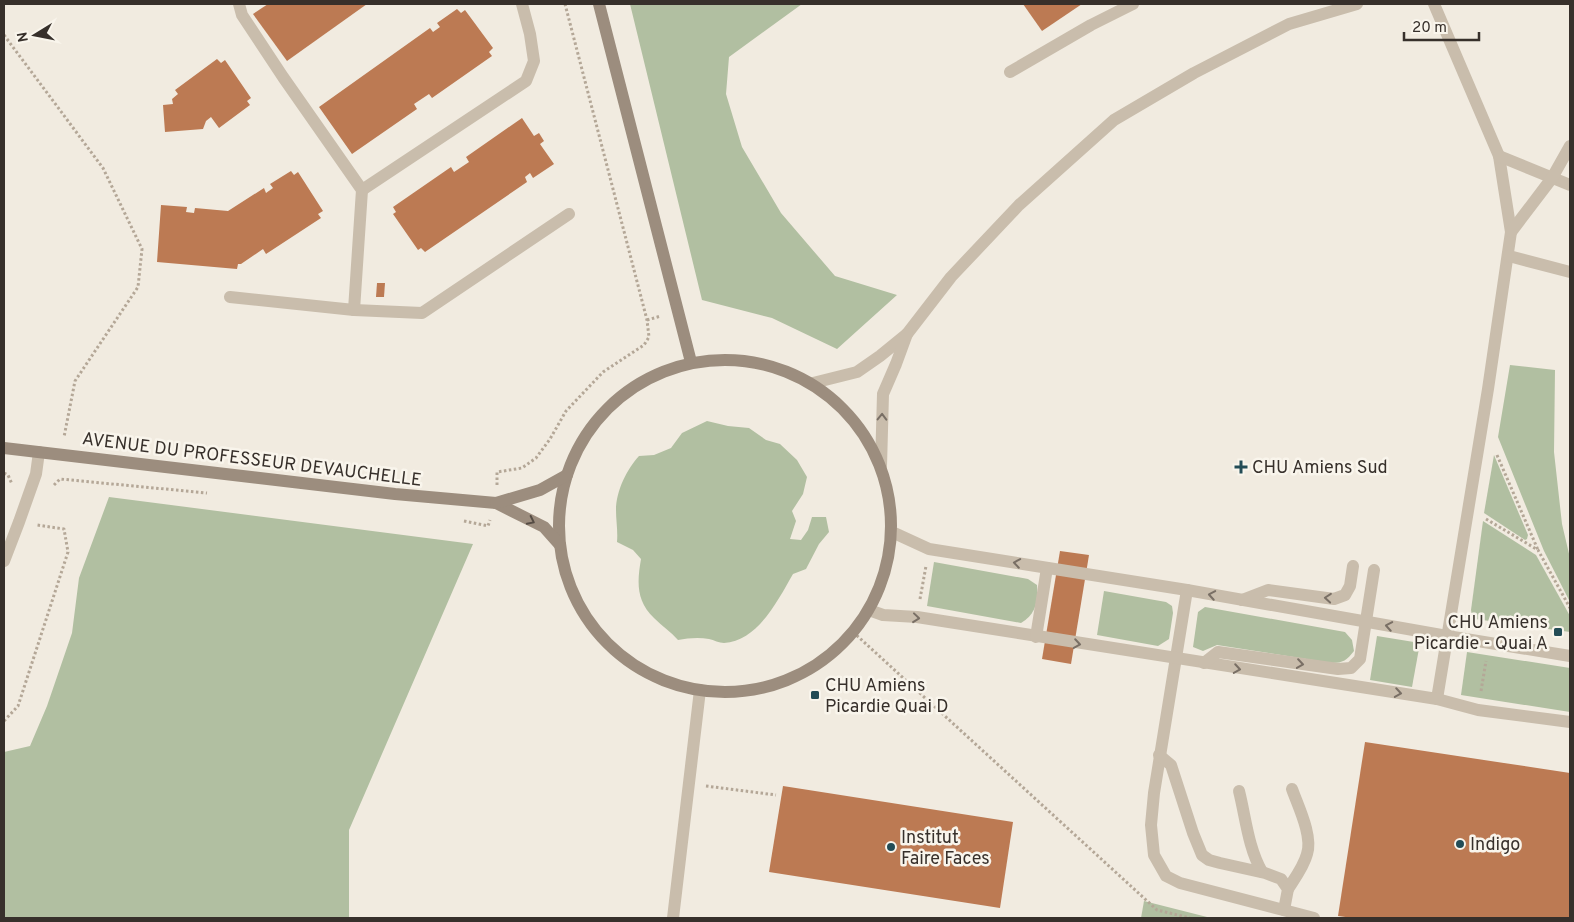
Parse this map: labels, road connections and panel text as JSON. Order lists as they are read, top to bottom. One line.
{"streets":{"street":["AVENUE DU PROFESSEUR DEVAUCHELLE"]},"places":{"health":["CHU Amiens Sud"],"transit":["CHU Amiens Picardie - Quai A","CHU Amiens Picardie Quai D"],"other":["Indigo","Institut Faire Faces"]},"scale_bar":"20 m","north":"left"}
